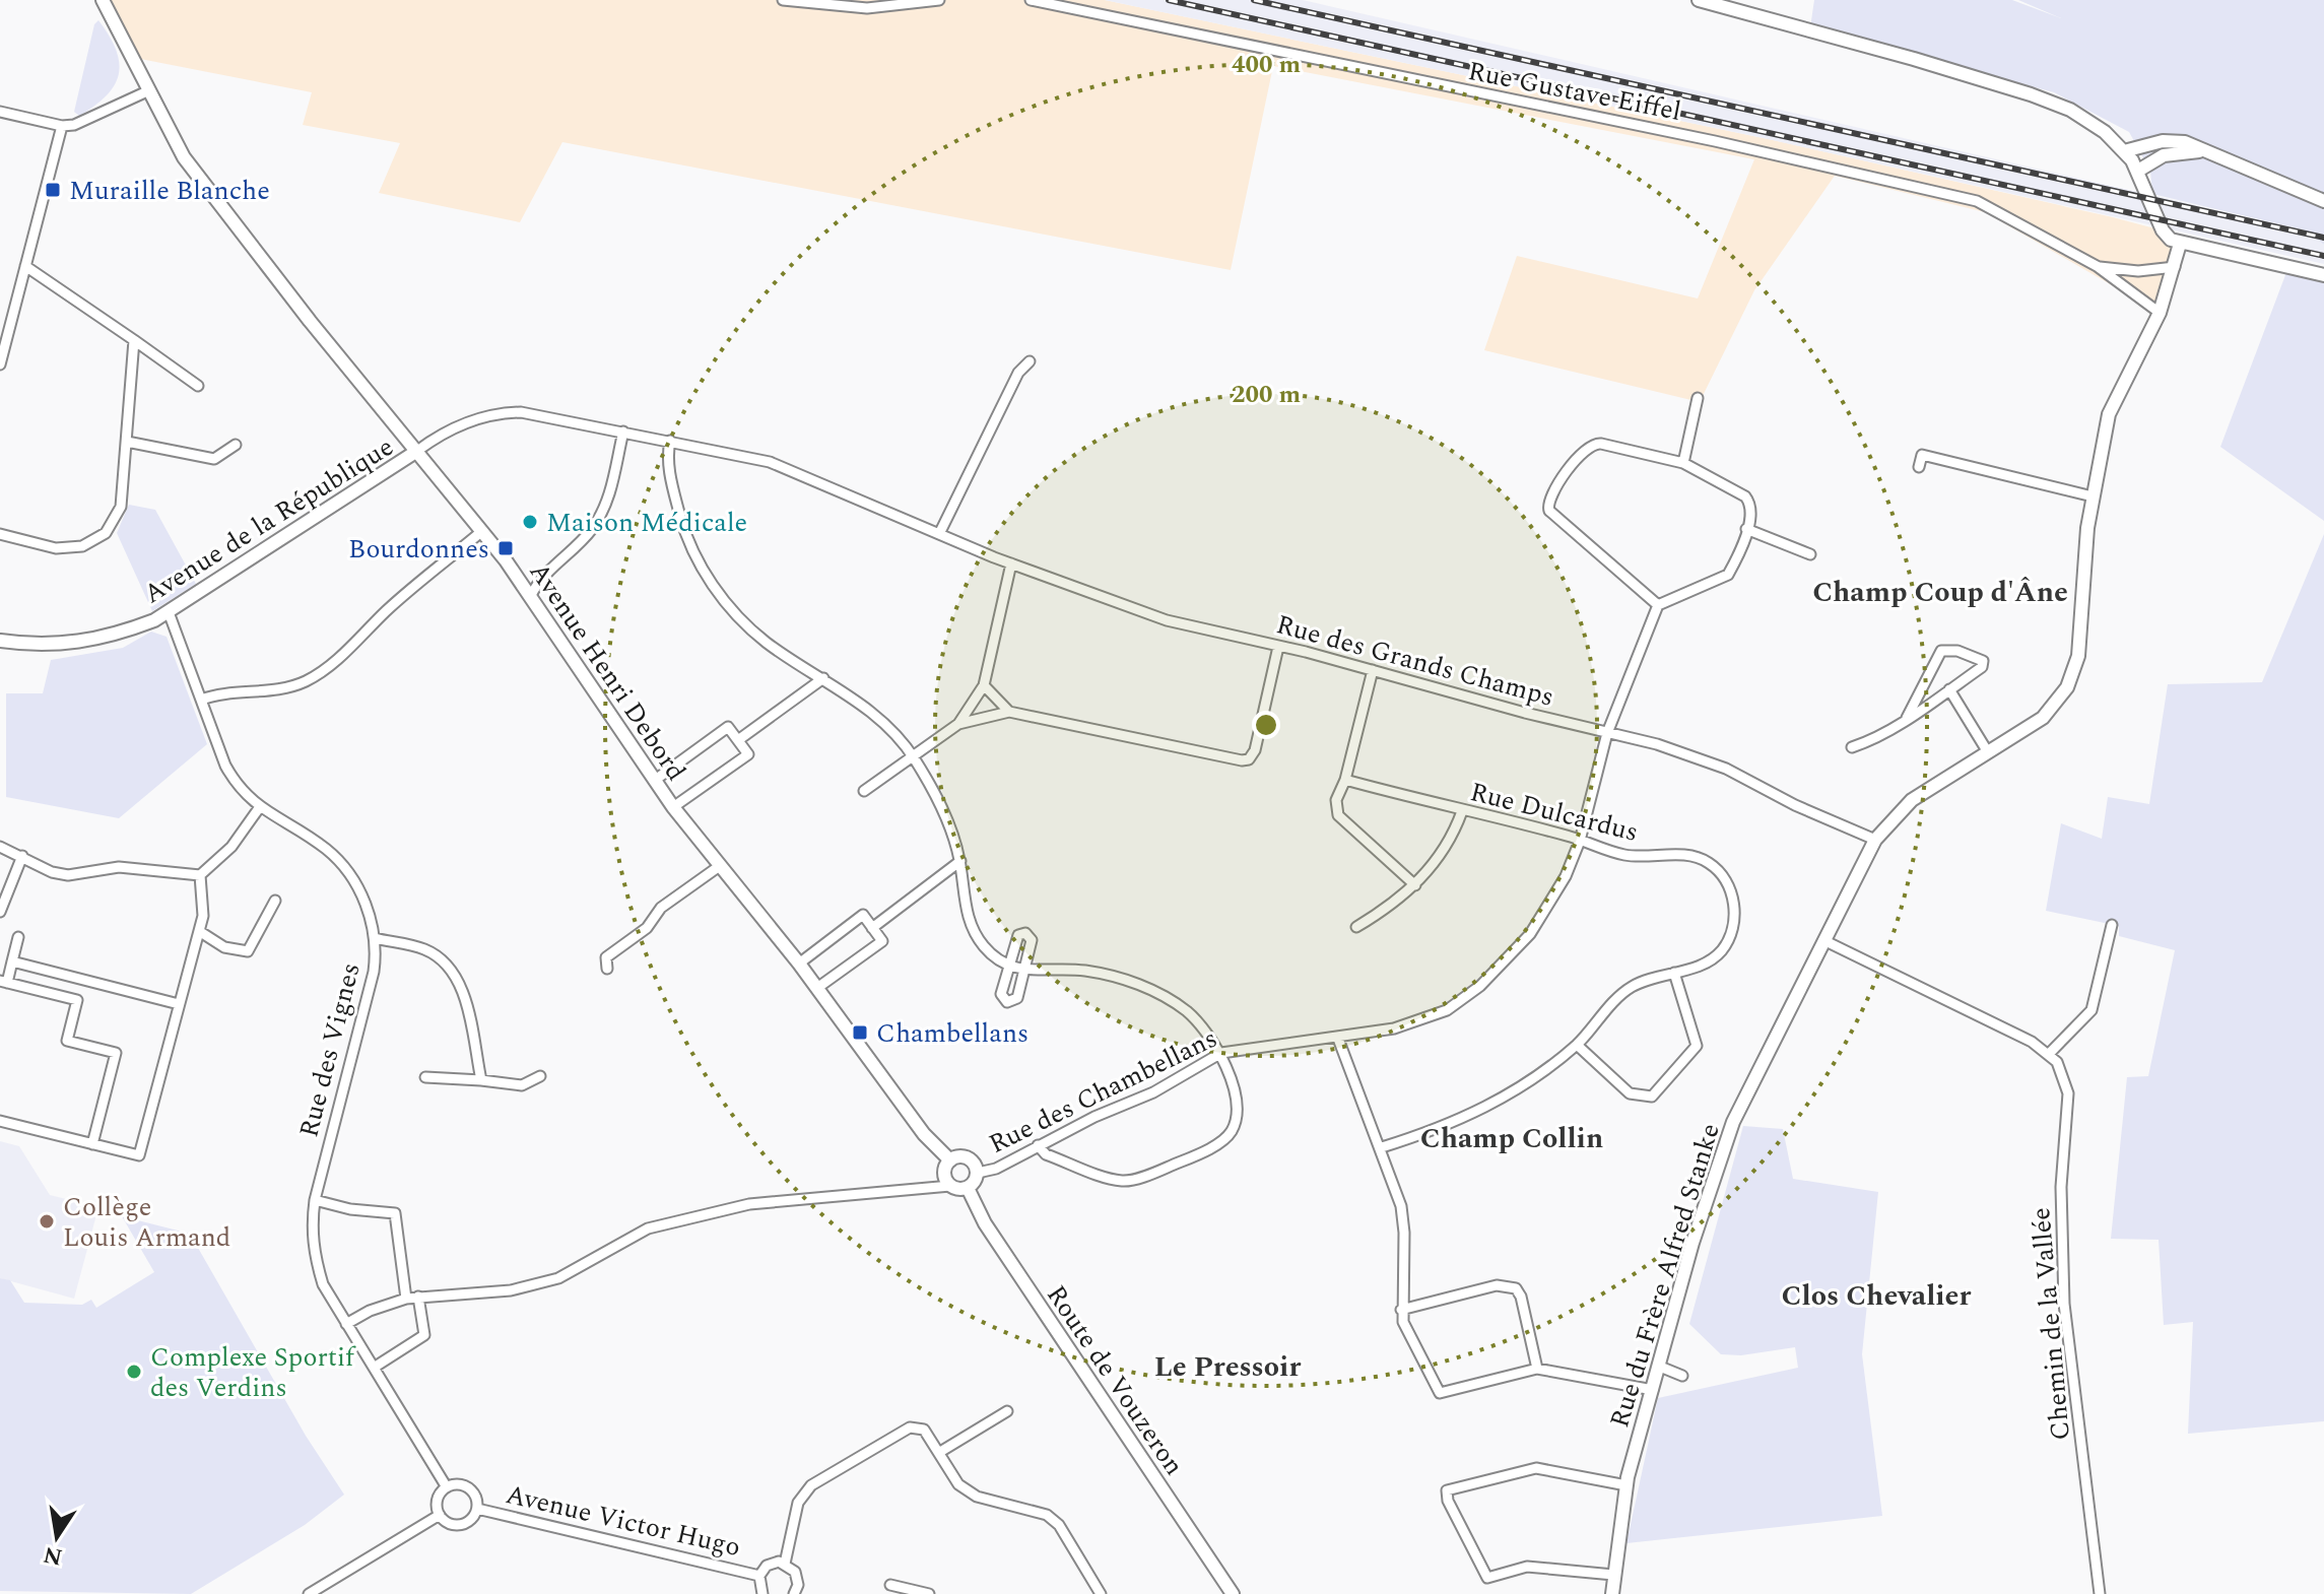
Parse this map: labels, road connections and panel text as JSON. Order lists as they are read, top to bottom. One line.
{"streets":{"street":["Rue Gustave Eiffel","Avenue de la République","Rue des Grands Champs","Avenue Henri Debord","Rue Dulcardus","Rue des Vignes","Rue des Chambellans","Rue du Frère Alfred Stanke","Chemin de la Vallée","Route de Vouzeron","Avenue Victor Hugo"]},"crossings":[["Rue Gustave Eiffel","Rue du Frère Alfred Stanke"],["Avenue de la République","Rue des Grands Champs"],["Avenue de la République","Avenue Henri Debord"],["Avenue de la République","Rue des Vignes"],["Rue des Grands Champs","Avenue Henri Debord"],["Rue des Grands Champs","Rue des Chambellans"],["Rue des Grands Champs","Rue du Frère Alfred Stanke"],["Avenue Henri Debord","Rue des Chambellans"],["Avenue Henri Debord","Route de Vouzeron"],["Rue Dulcardus","Rue des Chambellans"],["Rue des Vignes","Avenue Victor Hugo"],["Rue des Chambellans","Route de Vouzeron"]],"districts":["Champ Coup d'Âne","Champ Collin","Clos Chevalier","Le Pressoir"],"places":{"transit":["Muraille Blanche","Bourdonnes","Chambellans"],"other":["Maison Médicale","Collège Louis Armand","Complexe Sportif des Verdins"]},"north":"bottom","rings":["400 m","200 m"]}
